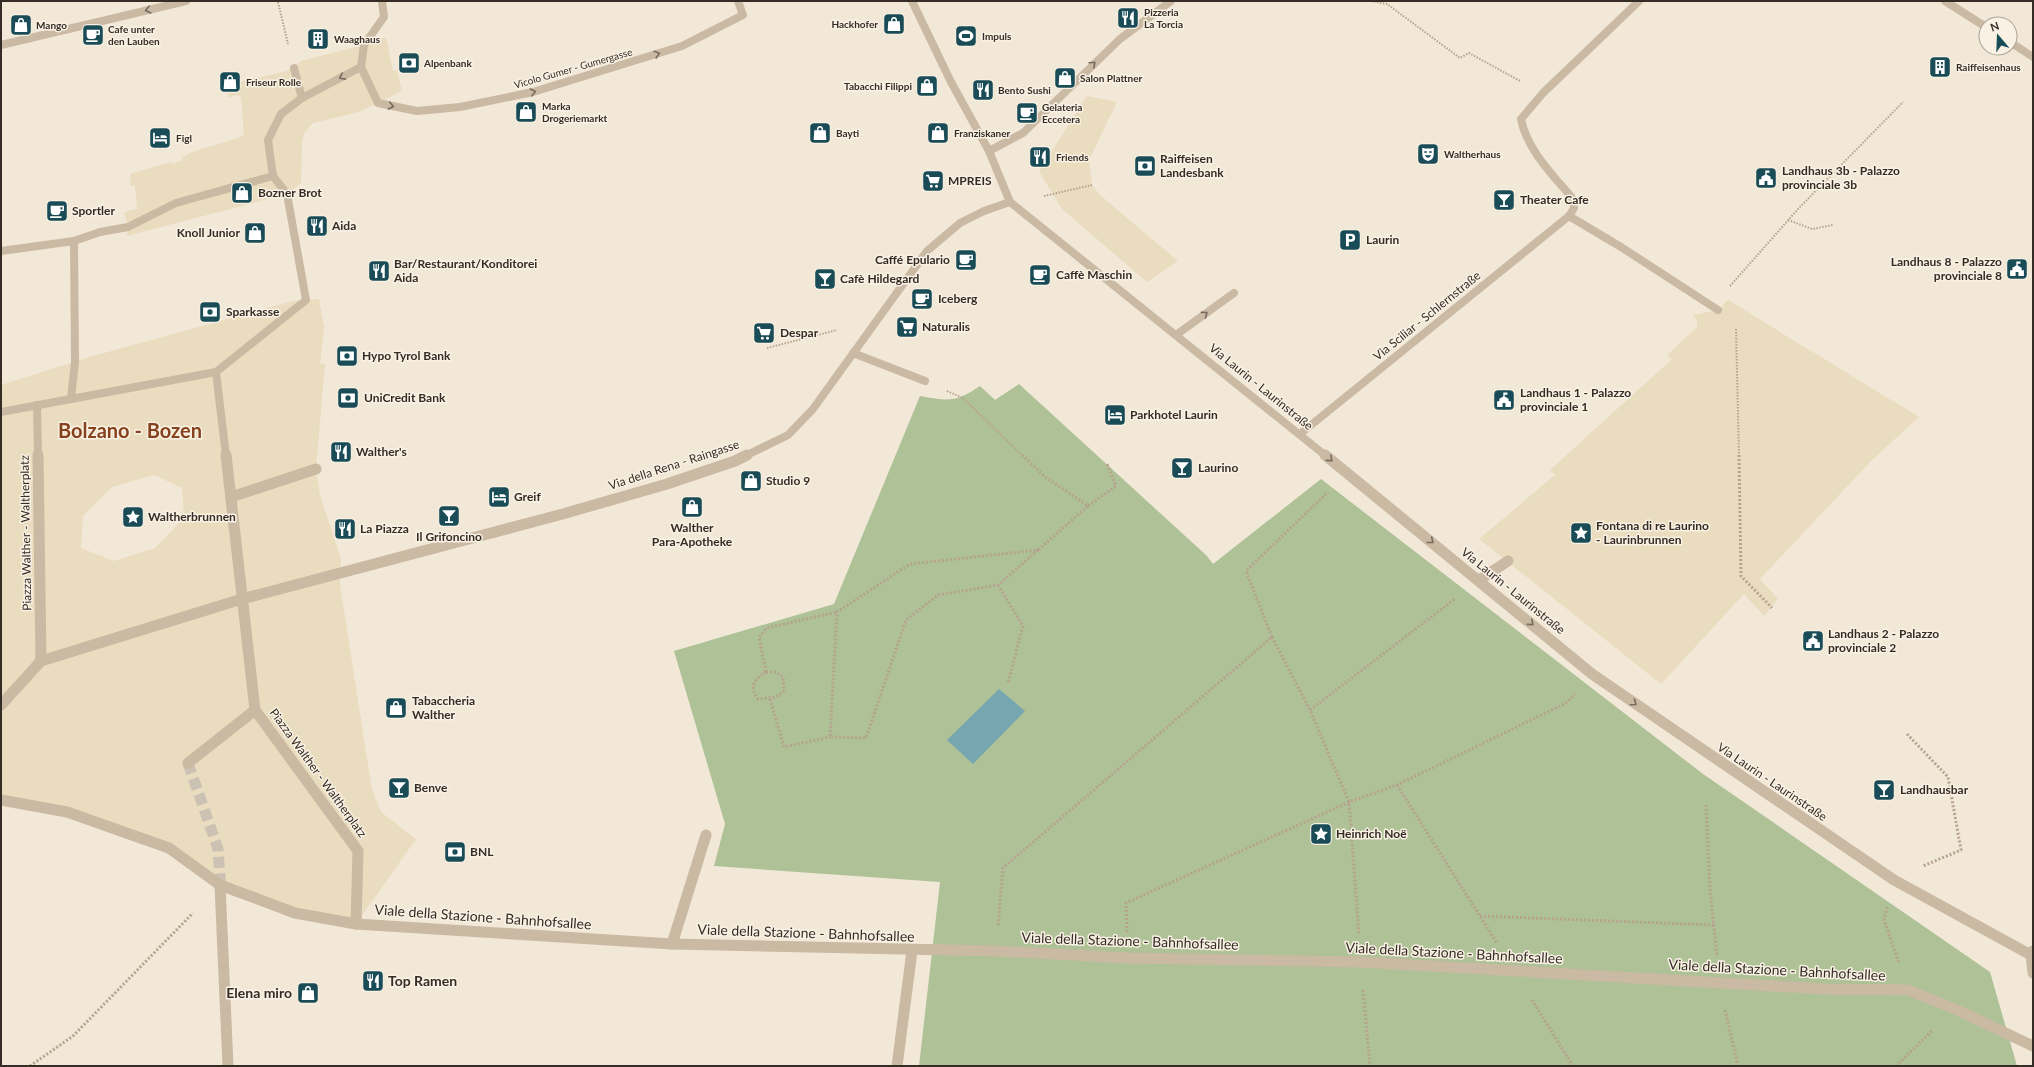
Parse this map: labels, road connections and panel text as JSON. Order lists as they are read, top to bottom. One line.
{"streets":{"street":["Vicolo Gumer - Gumergasse","Via Sciliar - Schlernstraße","Via Laurin - Laurinstraße","Via della Rena - Raingasse","Piazza Walther - Waltherplatz","Viale della Stazione - Bahnhofsallee"]},"crossings":[["Via Sciliar - Schlernstraße","Via Laurin - Laurinstraße"],["Via Laurin - Laurinstraße","Via della Rena - Raingasse"],["Via della Rena - Raingasse","Piazza Walther - Waltherplatz"],["Piazza Walther - Waltherplatz","Viale della Stazione - Bahnhofsallee"]],"one_way":["Vicolo Gumer - Gumergasse","Via Laurin - Laurinstraße"],"districts":["Bolzano - Bozen"],"places":{"restaurant":["Pizzeria La Torcia","Bento Sushi","Friends","Aida","Bar/Restaurant/Konditorei Aida","Walther's","La Piazza","Top Ramen"],"shop":["Hackhofer","Mango","Salon Plattner","Friseur Rolle","Tabacchi Filippi","Marka Drogeriemarkt","Bayti","Franziskaner","Bozner Brot","Knoll Junior","Studio 9","Walther Para-Apotheke","Tabaccheria Walther","Elena miro"],"cafe":["Cafe unter den Lauben","Gelateria Eccetera","Sportler","Caffé Epulario","Caffè Maschin","Iceberg"],"sports":["Impuls"],"building":["Waaghaus","Raiffeisenhaus"],"bank":["Alpenbank","Raiffeisen Landesbank","Sparkasse","Hypo Tyrol Bank","UniCredit Bank","BNL"],"hotel":["Figl","Parkhotel Laurin","Greif"],"theatre":["Waltherhaus"],"public building":["Landhaus 3b - Palazzo provinciale 3b","Landhaus 8 - Palazzo provinciale 8","Landhaus 1 - Palazzo provinciale 1","Landhaus 2 - Palazzo provinciale 2"],"supermarket":["MPREIS","Naturalis","Despar"],"bar":["Theater Cafe","Cafè Hildegard","Laurino","Il Grifoncino","Benve","Landhausbar"],"parking":["Laurin"],"place":["Waltherbrunnen","Fontana di re Laurino - Laurinbrunnen","Heinrich Noë"]},"north":"top"}
